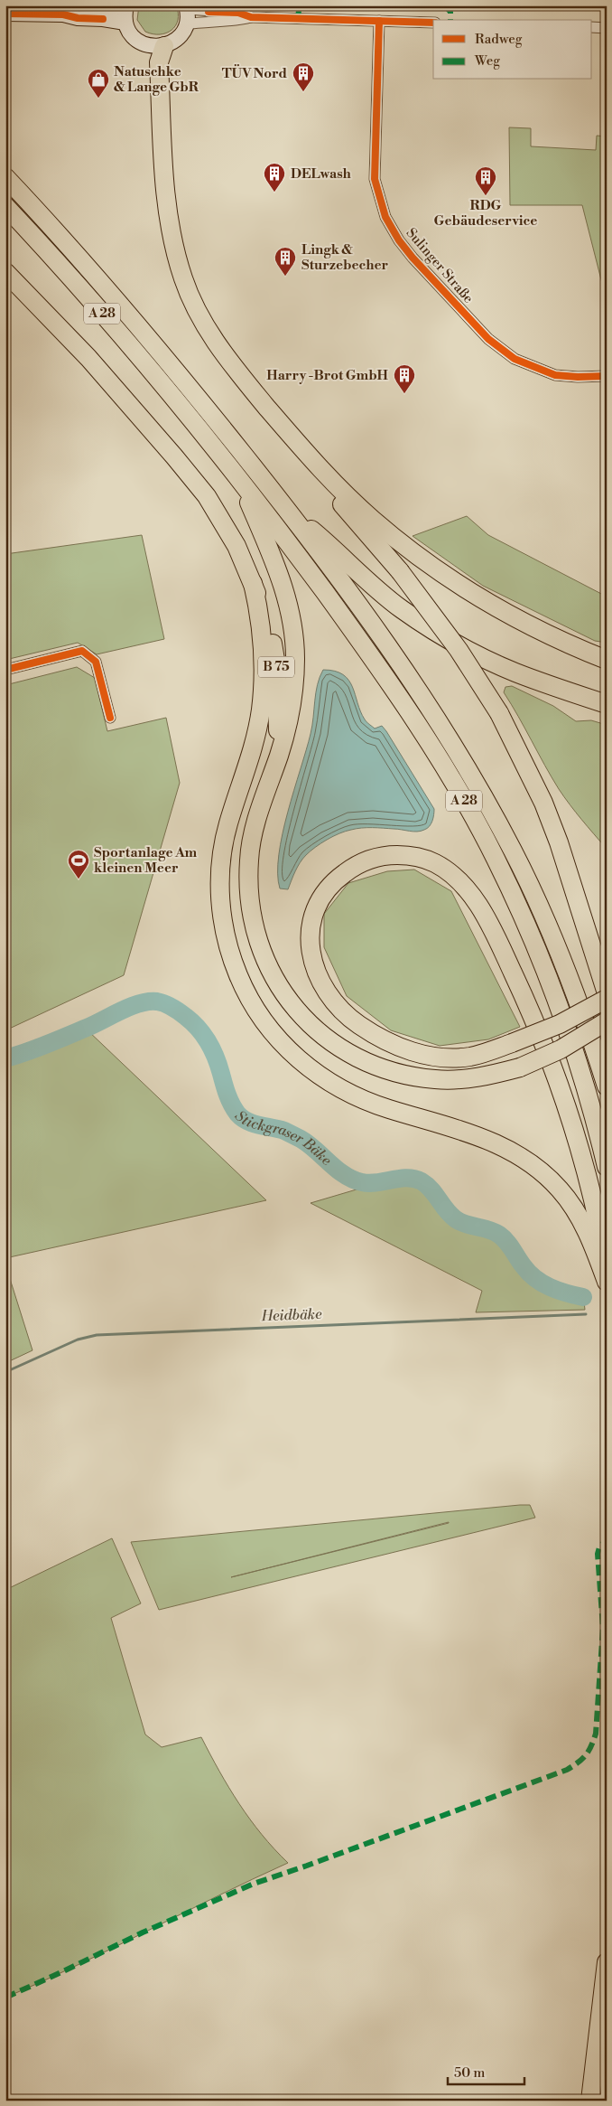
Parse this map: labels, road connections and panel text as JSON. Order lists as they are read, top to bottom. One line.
{"streets":{"highway":["A 28","B 75"],"street":["Sulinger Straße"]},"water":["Stickgraser Bäke","Heidbäke"],"places":{"building":["TÜV Nord","DELwash","RDG Gebäudeservice","Lingk & Sturzebecher","Harry -Brot GmbH"],"shop":["Natuschke & Lange GbR"],"sports":["Sportanlage Am kleinen Meer"]},"legend":["Radweg","Weg"],"scale_bar":"50 m"}
